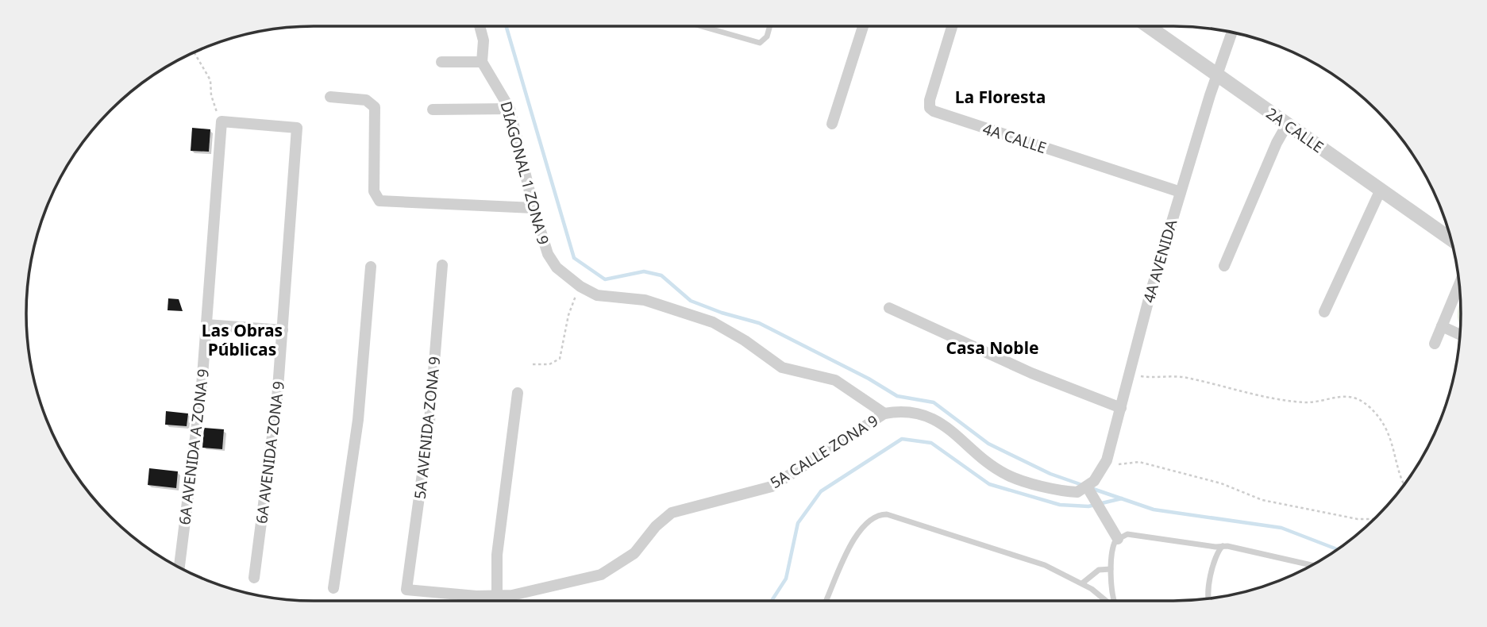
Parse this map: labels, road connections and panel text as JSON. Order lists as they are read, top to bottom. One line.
{"streets":{"street":["2A CALLE","4A CALLE","DIAGONAL 1 ZONA 9","4A AVENIDA","5A AVENIDA ZONA 9","6A AVENIDA A ZONA 9","5A CALLE ZONA 9","6A AVENIDA ZONA 9"]},"crossings":[["2A CALLE","4A AVENIDA"],["4A CALLE","4A AVENIDA"],["DIAGONAL 1 ZONA 9","5A CALLE ZONA 9"],["4A AVENIDA","5A CALLE ZONA 9"],["5A AVENIDA ZONA 9","5A CALLE ZONA 9"],["6A AVENIDA A ZONA 9","6A AVENIDA ZONA 9"]],"districts":["La Floresta","Las Obras Públicas","Casa Noble"]}
